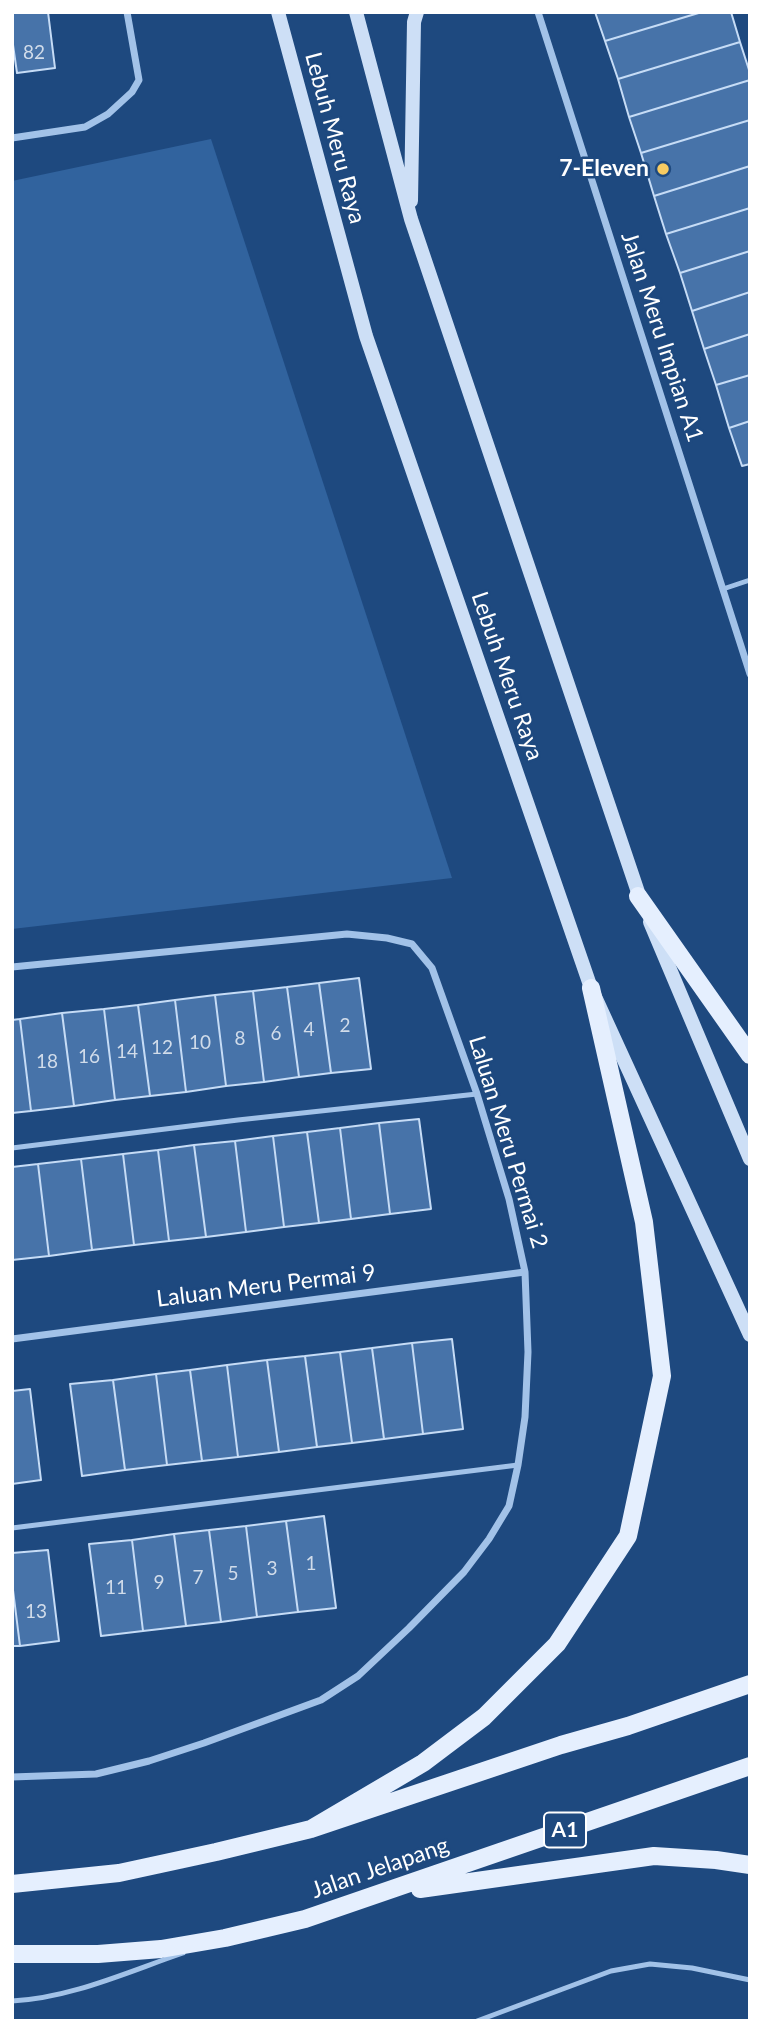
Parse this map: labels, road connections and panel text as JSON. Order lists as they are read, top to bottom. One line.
{"streets":{"main road":["Lebuh Meru Raya","A1","Jalan Jelapang"],"street":["Jalan Meru Impian A1","Laluan Meru Permai 2","Laluan Meru Permai 9"]},"crossings":[["Laluan Meru Permai 2","Laluan Meru Permai 9"]],"places":["7-Eleven"],"house_numbers":["82","2","4","6","8","10","12","14","16","18","1","3","5","7","9","11","13"]}
